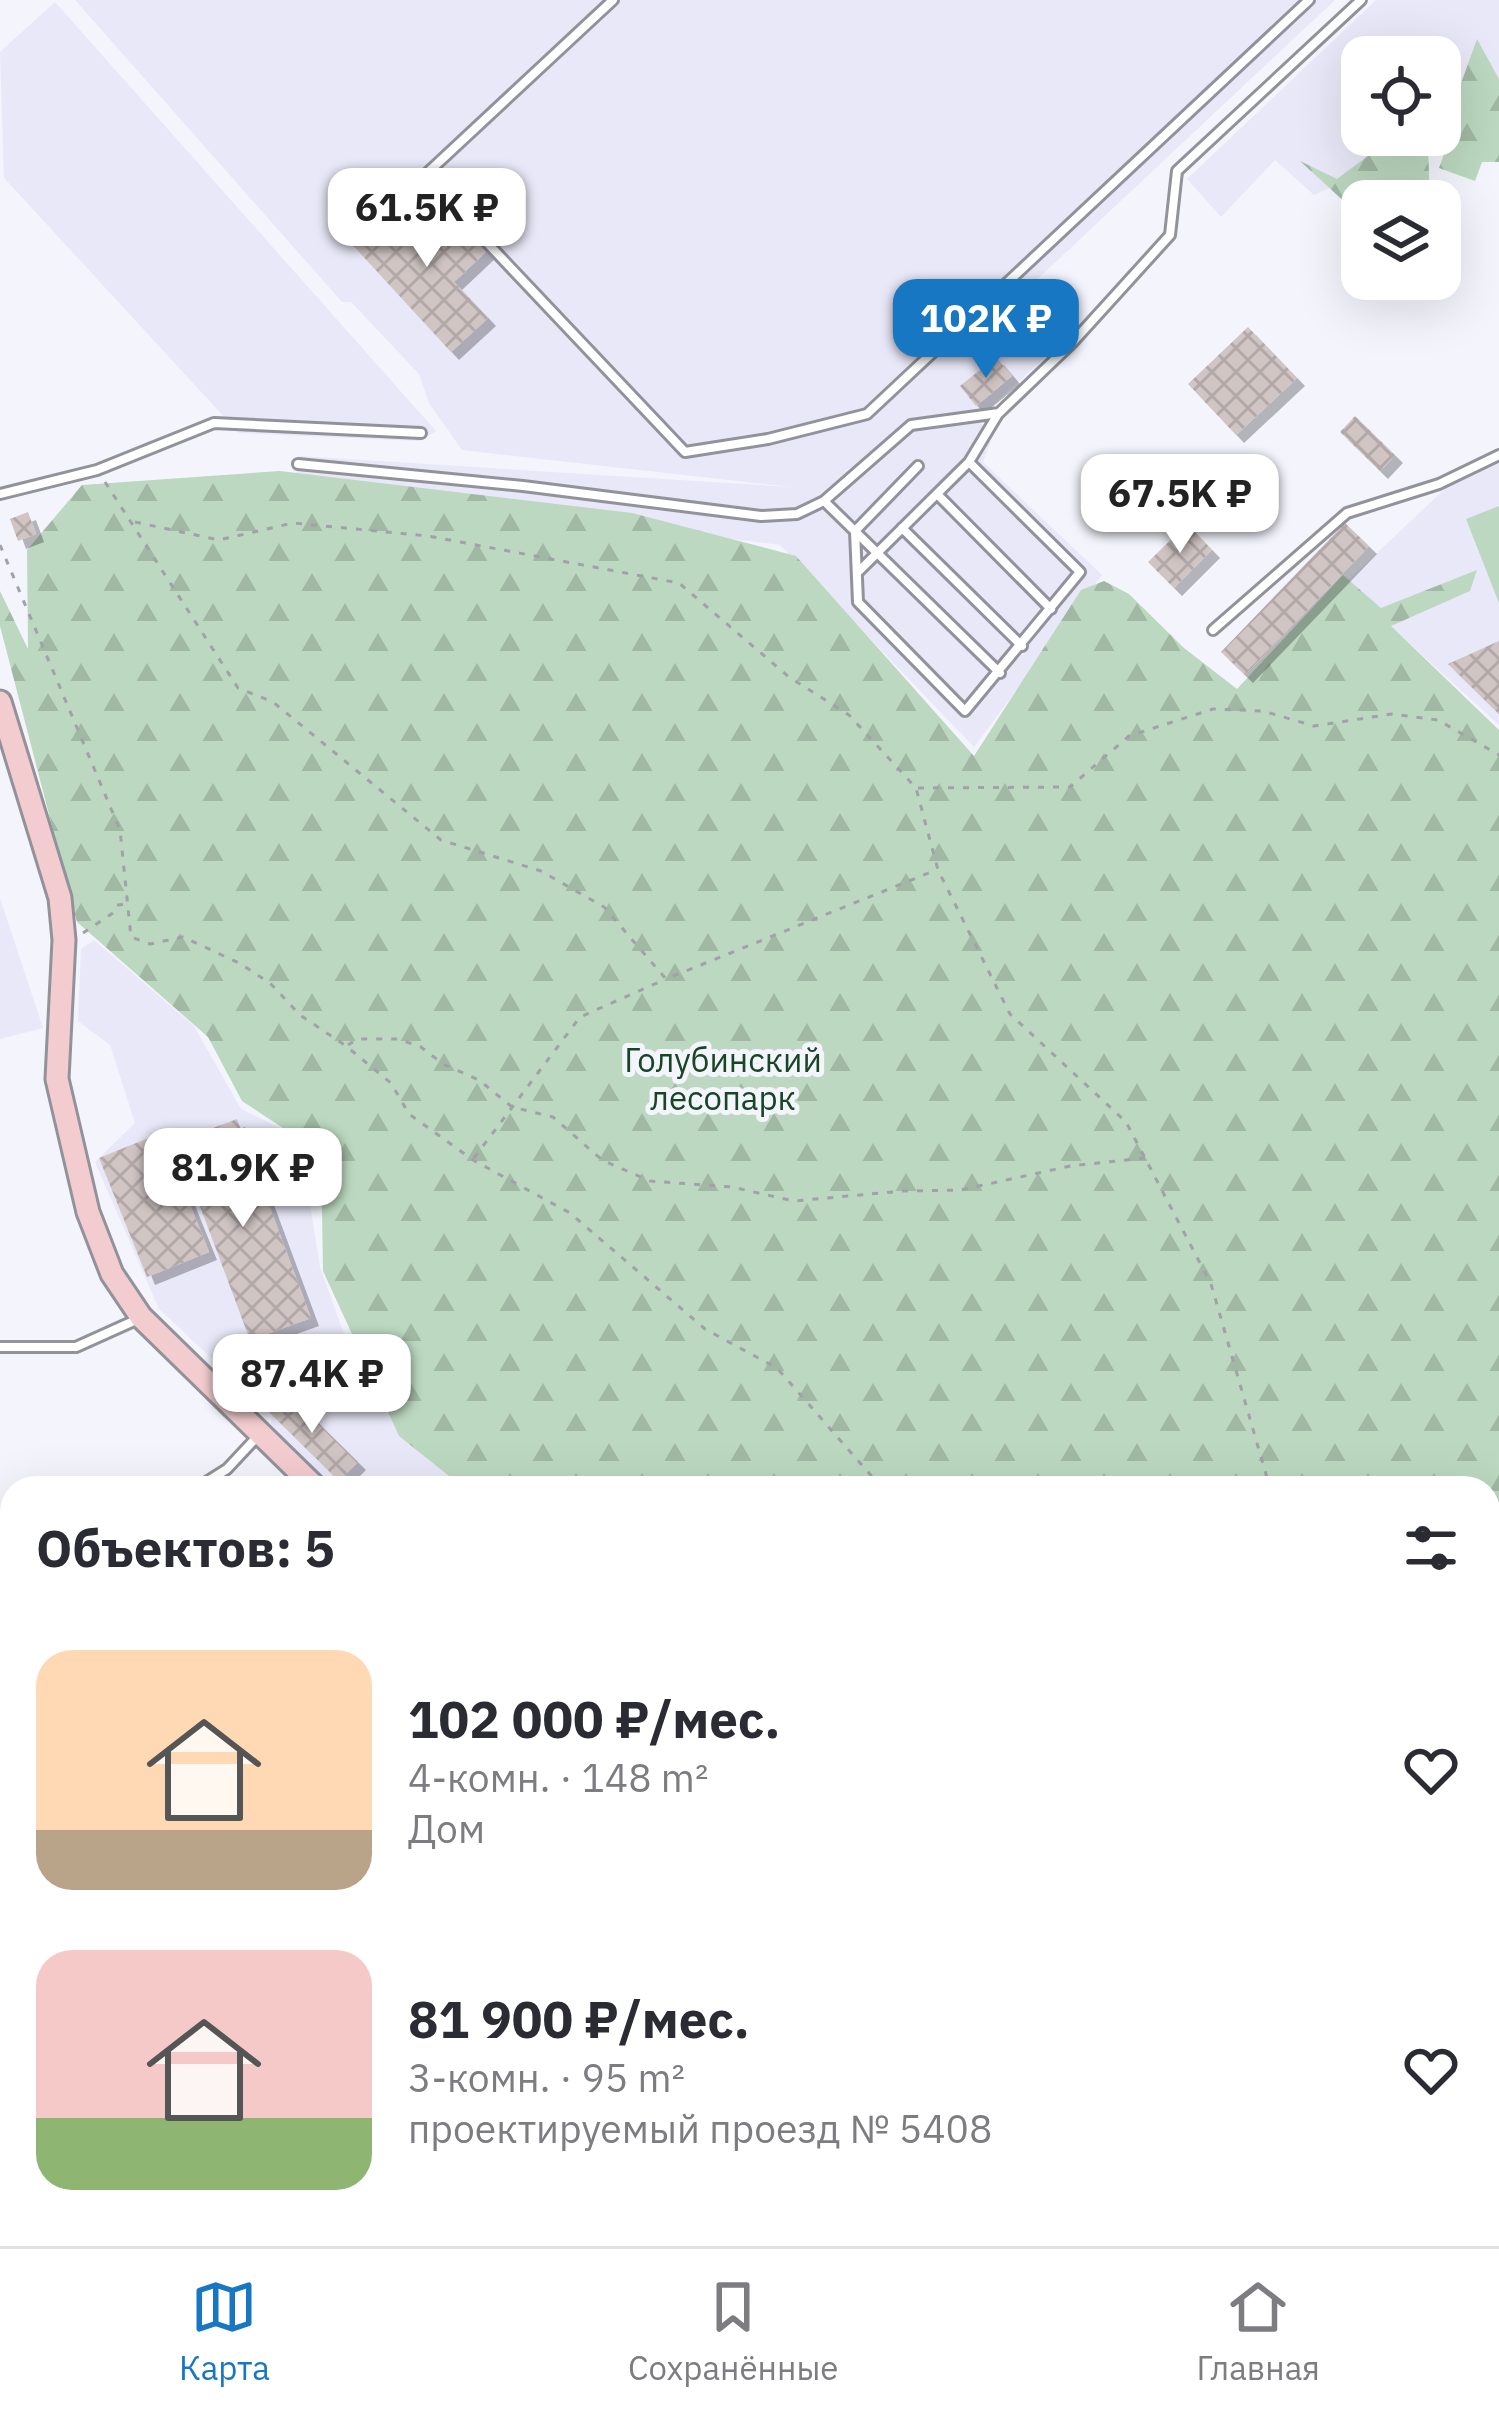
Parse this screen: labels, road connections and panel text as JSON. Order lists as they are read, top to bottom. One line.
{"parks":["Голубинский лесопарк"],"page":{"price":["61.5K ₽","102K ₽","67.5K ₽","81.9K ₽","87.4K ₽"],"heading":"Объектов: 5","list":[{"name":"102 000 ₽/мес.","note":"4-комн. · 148 m² · Дом"},{"name":"81 900 ₽/мес.","note":"3-комн. · 95 m² · проектируемый проезд № 5408"}],"tabs":["Карта","Сохранённые","Главная"]}}
